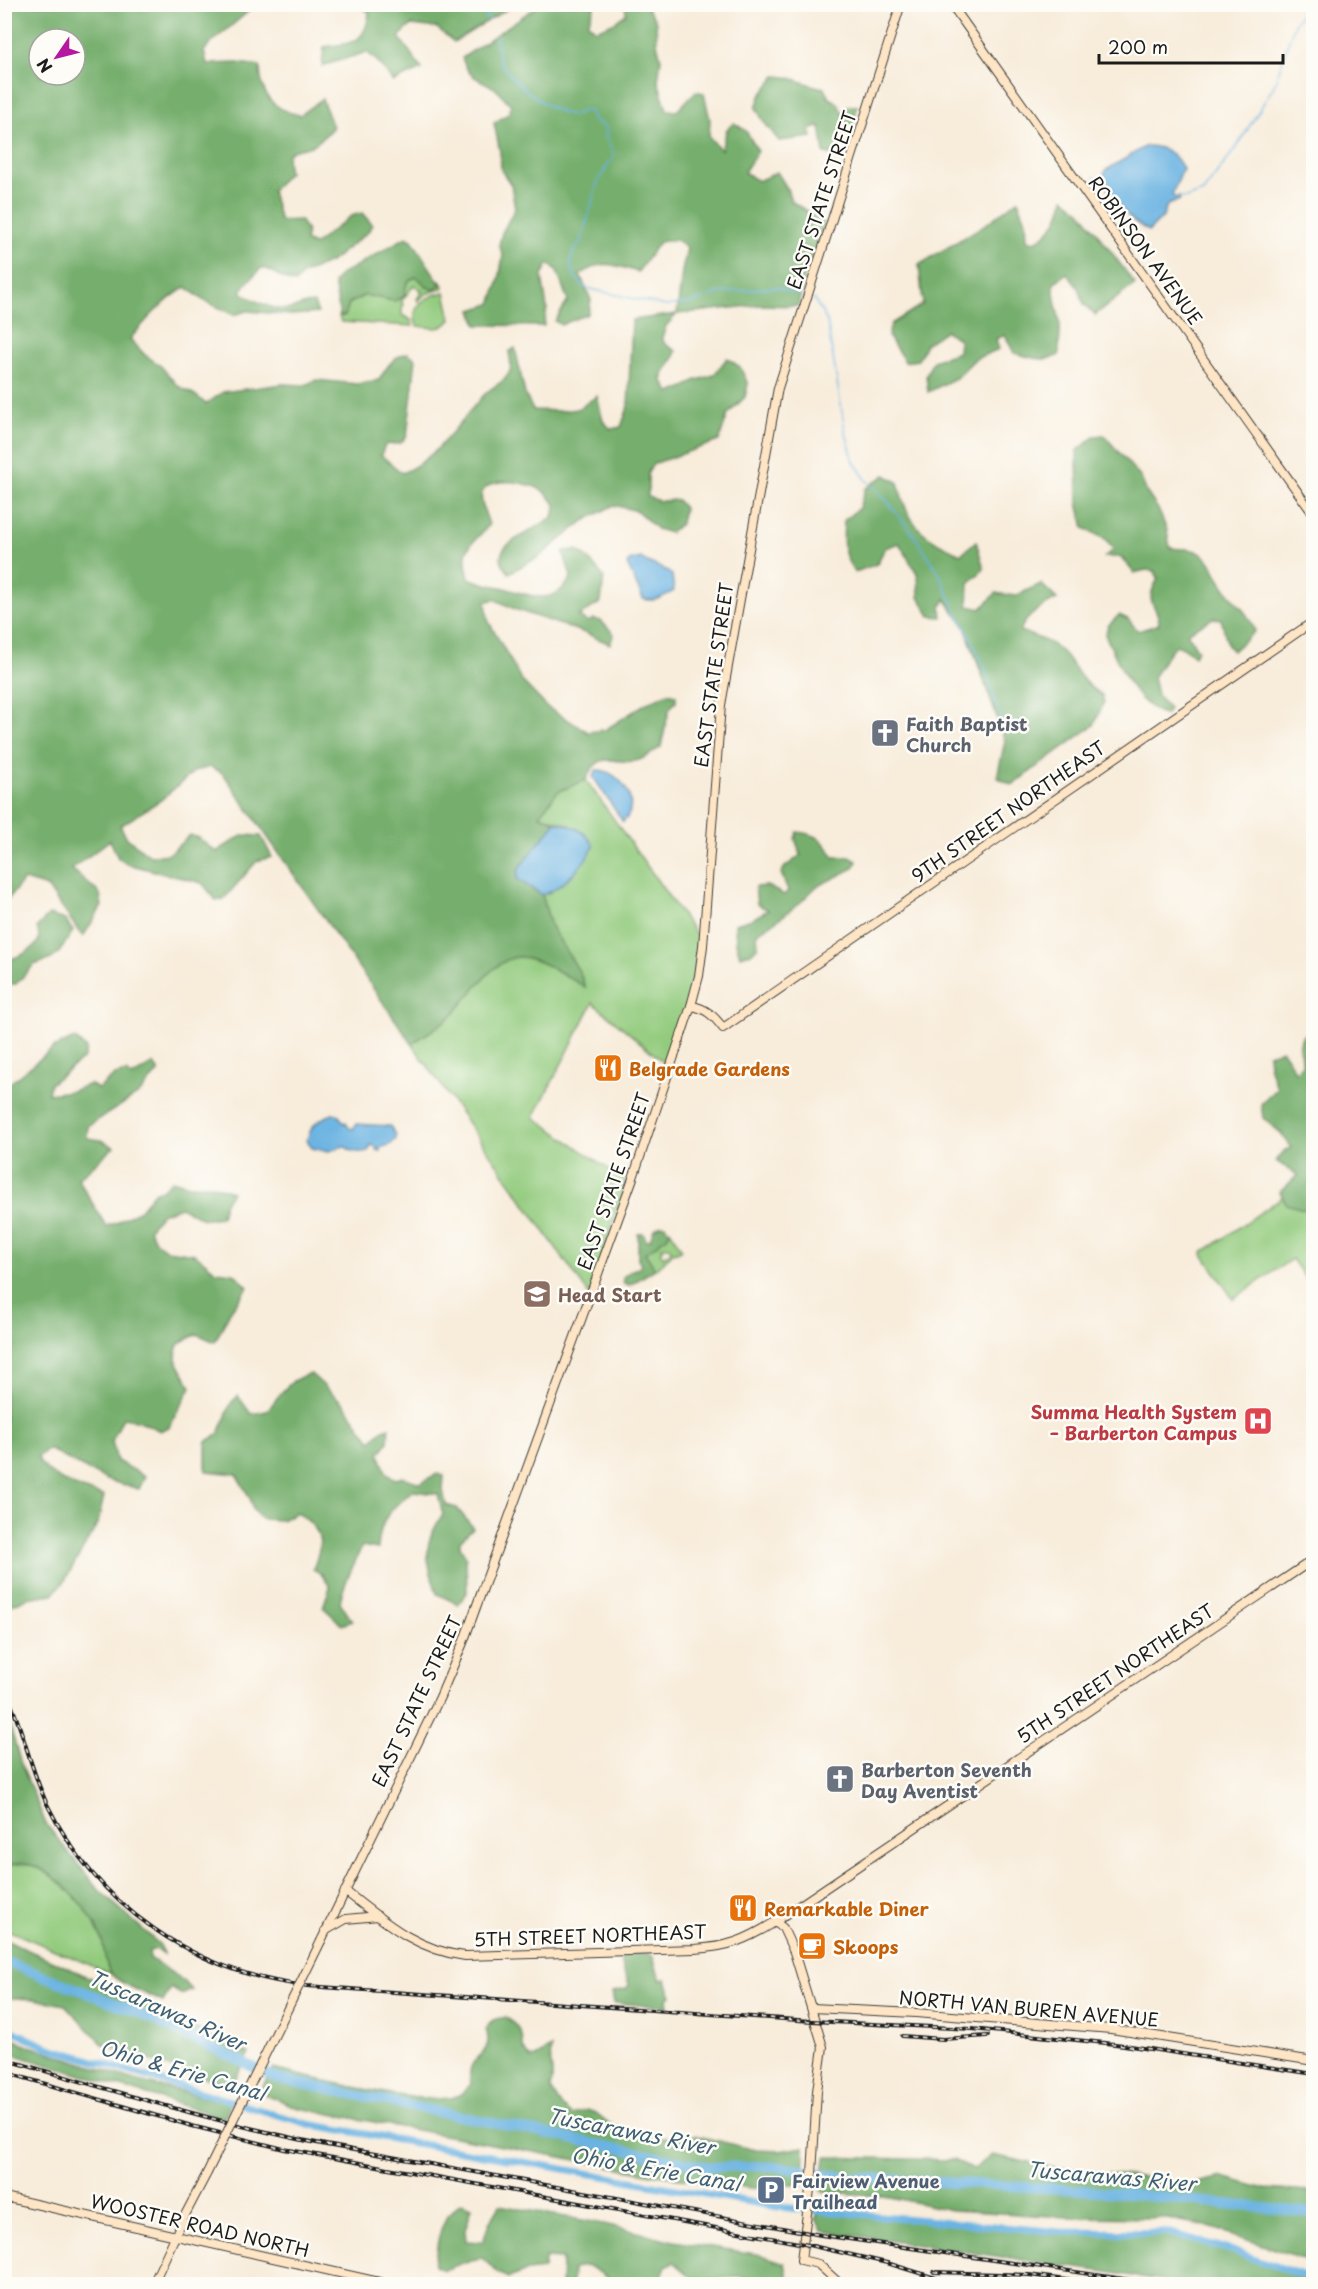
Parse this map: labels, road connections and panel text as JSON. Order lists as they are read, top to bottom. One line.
{"streets":{"street":["EAST STATE STREET","ROBINSON AVENUE","9TH STREET NORTHEAST","5TH STREET NORTHEAST","NORTH VAN BUREN AVENUE","WOOSTER ROAD NORTH"]},"crossings":[["EAST STATE STREET","9TH STREET NORTHEAST"],["EAST STATE STREET","5TH STREET NORTHEAST"],["EAST STATE STREET","WOOSTER ROAD NORTH"]],"water":["Tuscarawas River","Ohio & Erie Canal"],"places":{"church":["Faith Baptist Church","Barberton Seventh Day Aventist"],"restaurant":["Belgrade Gardens","Remarkable Diner"],"school or university":["Head Start"],"hospital":["Summa Health System – Barberton Campus"],"cafe":["Skoops"],"parking":["Fairview Avenue Trailhead"]},"scale_bar":"200 m","north":"bottom left"}
